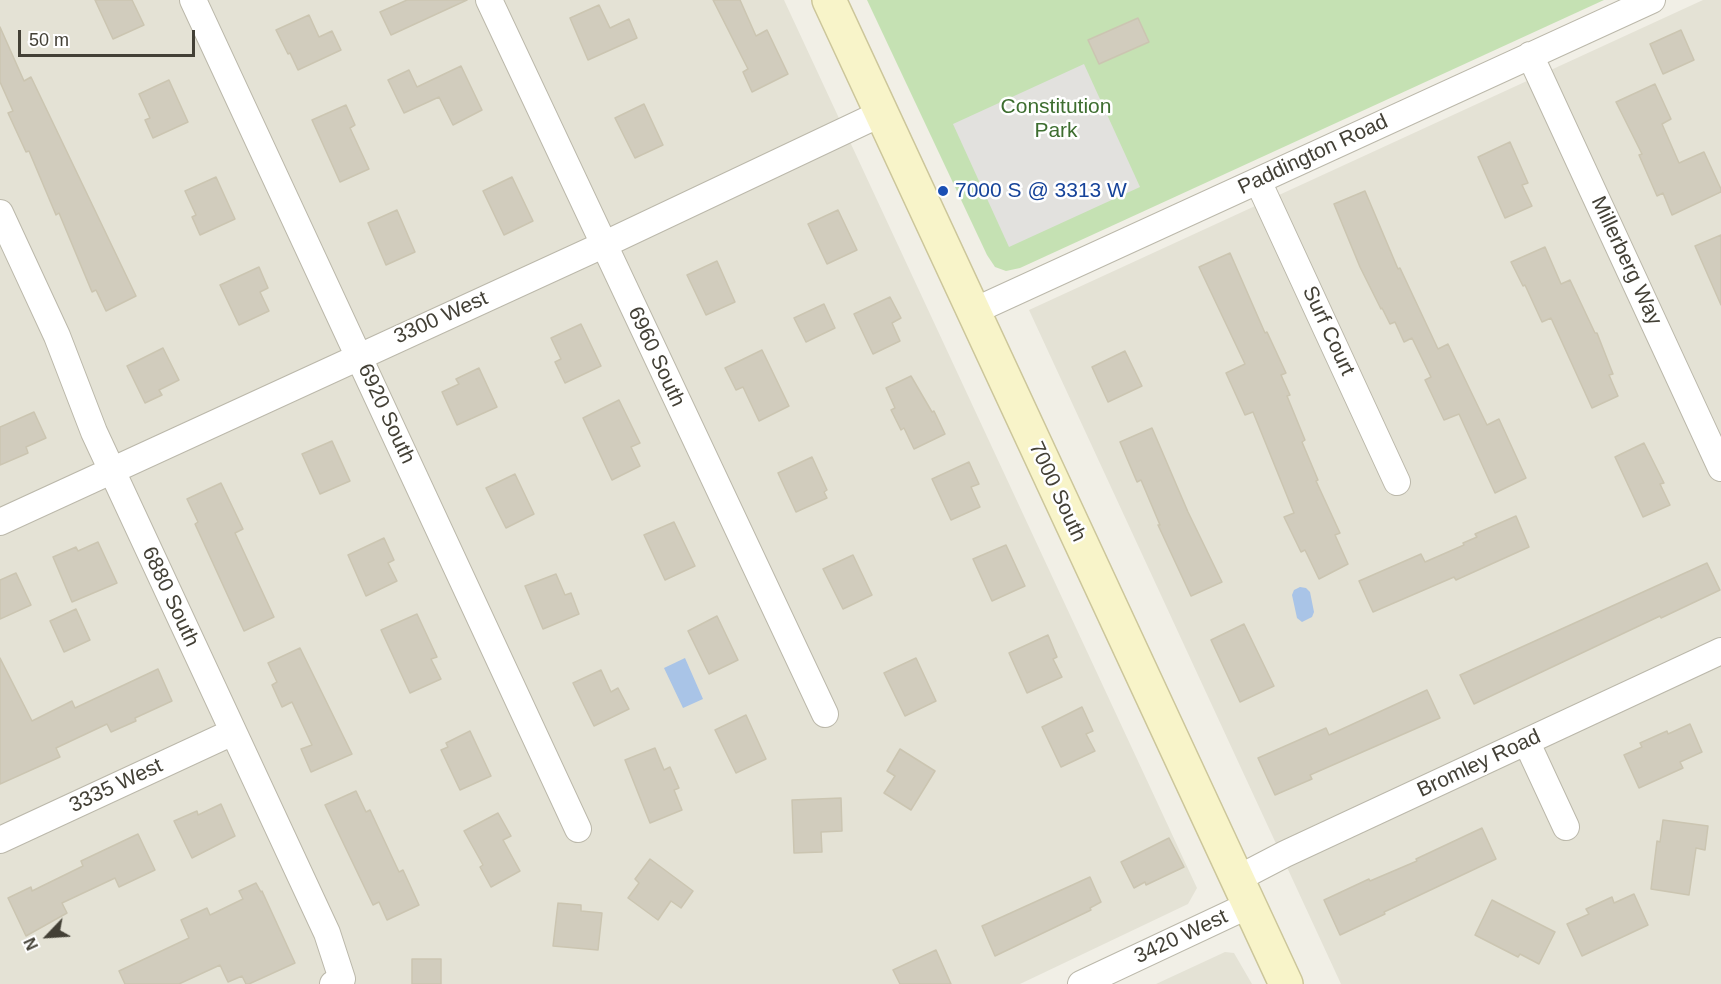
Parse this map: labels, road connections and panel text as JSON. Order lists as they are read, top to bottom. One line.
{"streets":{"main road":["7000 South"],"street":["Paddington Road","Millerberg Way","3300 West","Surf Court","6960 South","6920 South","6880 South","Bromley Road","3335 West","3420 West"]},"crossings":[["Paddington Road","Millerberg Way"],["Paddington Road","Surf Court"],["Paddington Road","7000 South"],["3300 West","6960 South"],["3300 West","6920 South"],["3300 West","7000 South"],["3300 West","6880 South"],["7000 South","Bromley Road"],["7000 South","3420 West"],["6880 South","3335 West"],["Bromley Road","3420 West"]],"parks":["Constitution Park"],"places":["7000 S @ 3313 W"],"scale_bar":"50 m","north":"bottom left"}
